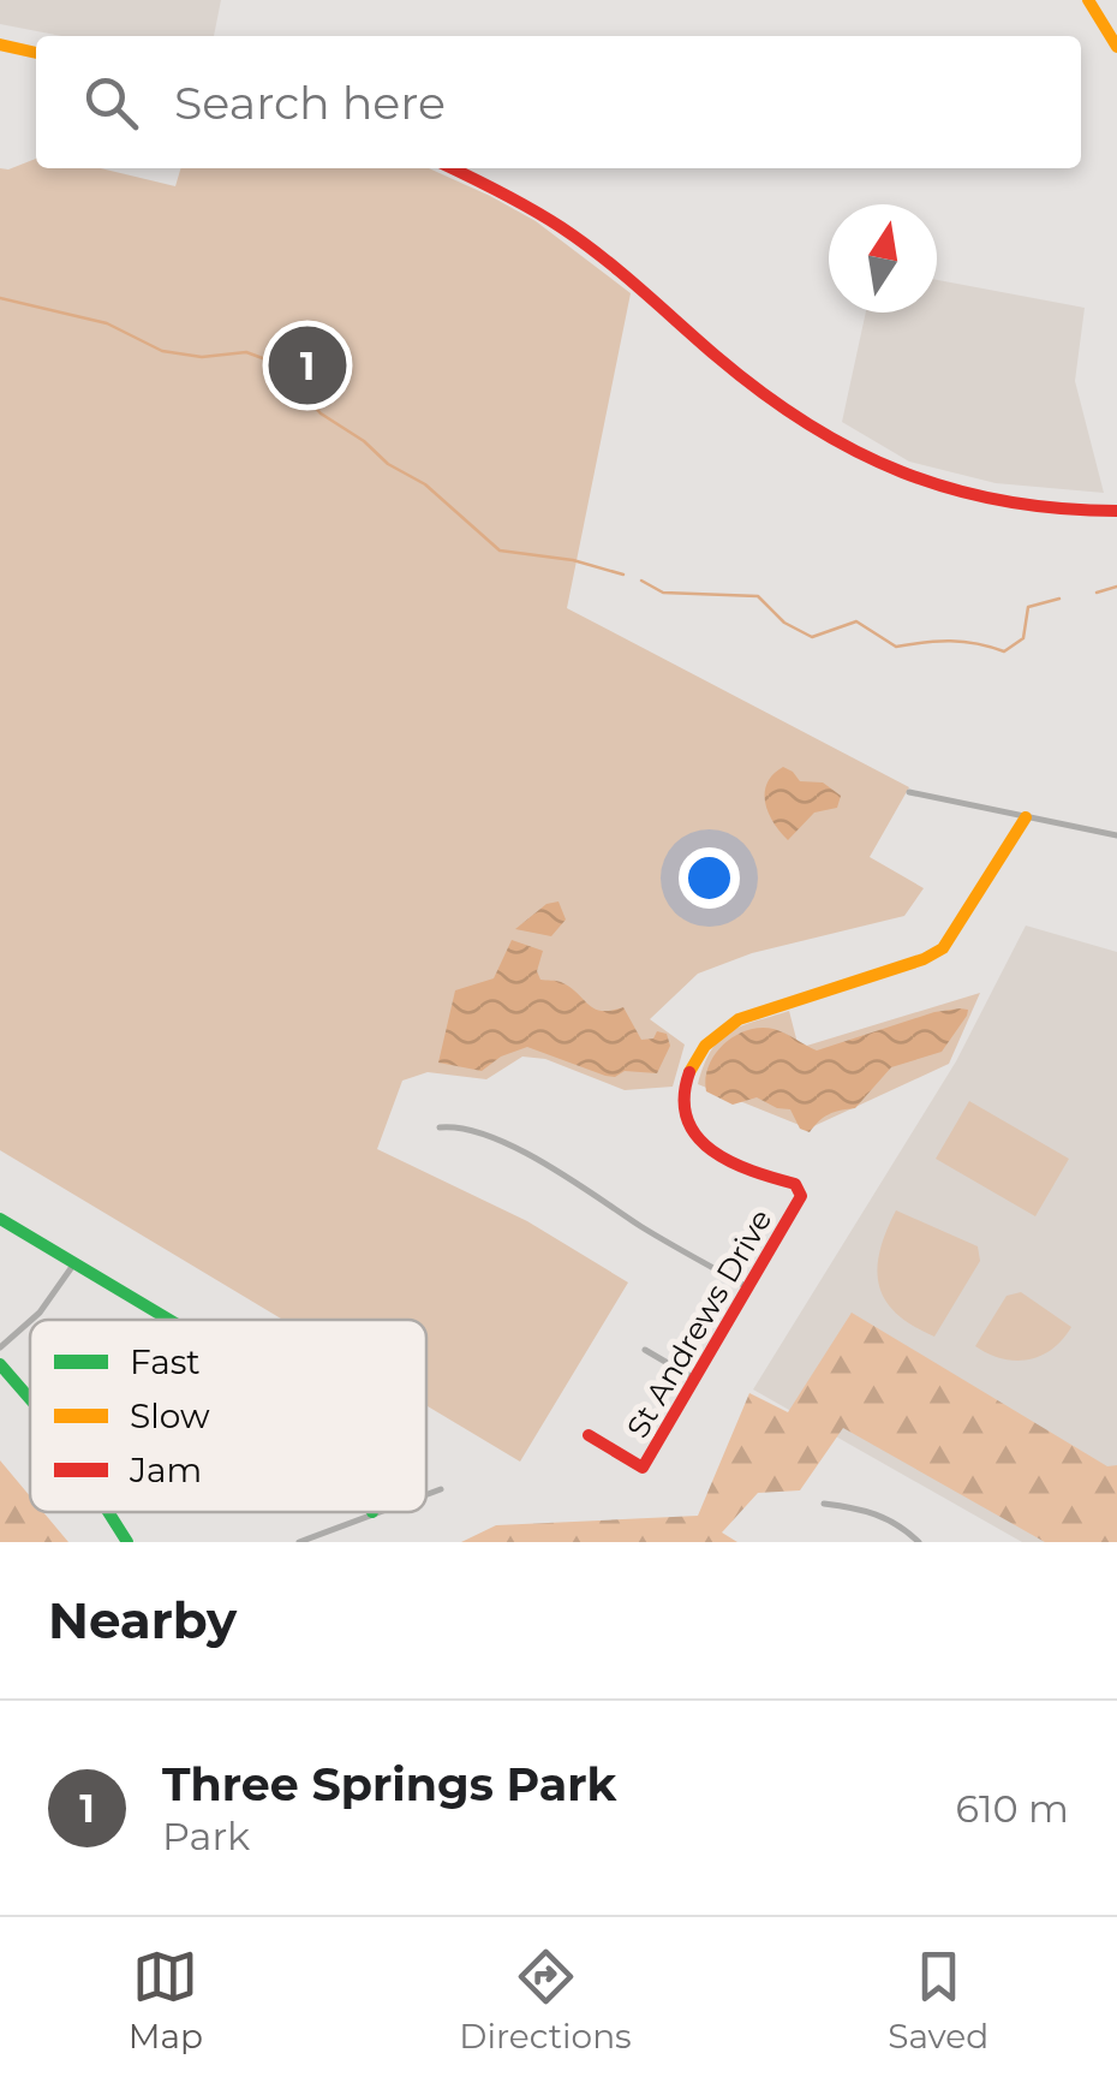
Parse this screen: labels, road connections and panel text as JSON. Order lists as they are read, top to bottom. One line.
{"streets":{"street":["St Andrews Drive"]},"legend":["Fast","Slow","Jam"],"north":"top","page":{"search":"Search here","pins":"1","heading":"Nearby","list":[{"mark":"1","name":"Three Springs Park","note":"Park","value":"610 m"}],"nav":["Map","Directions","Saved"]}}
